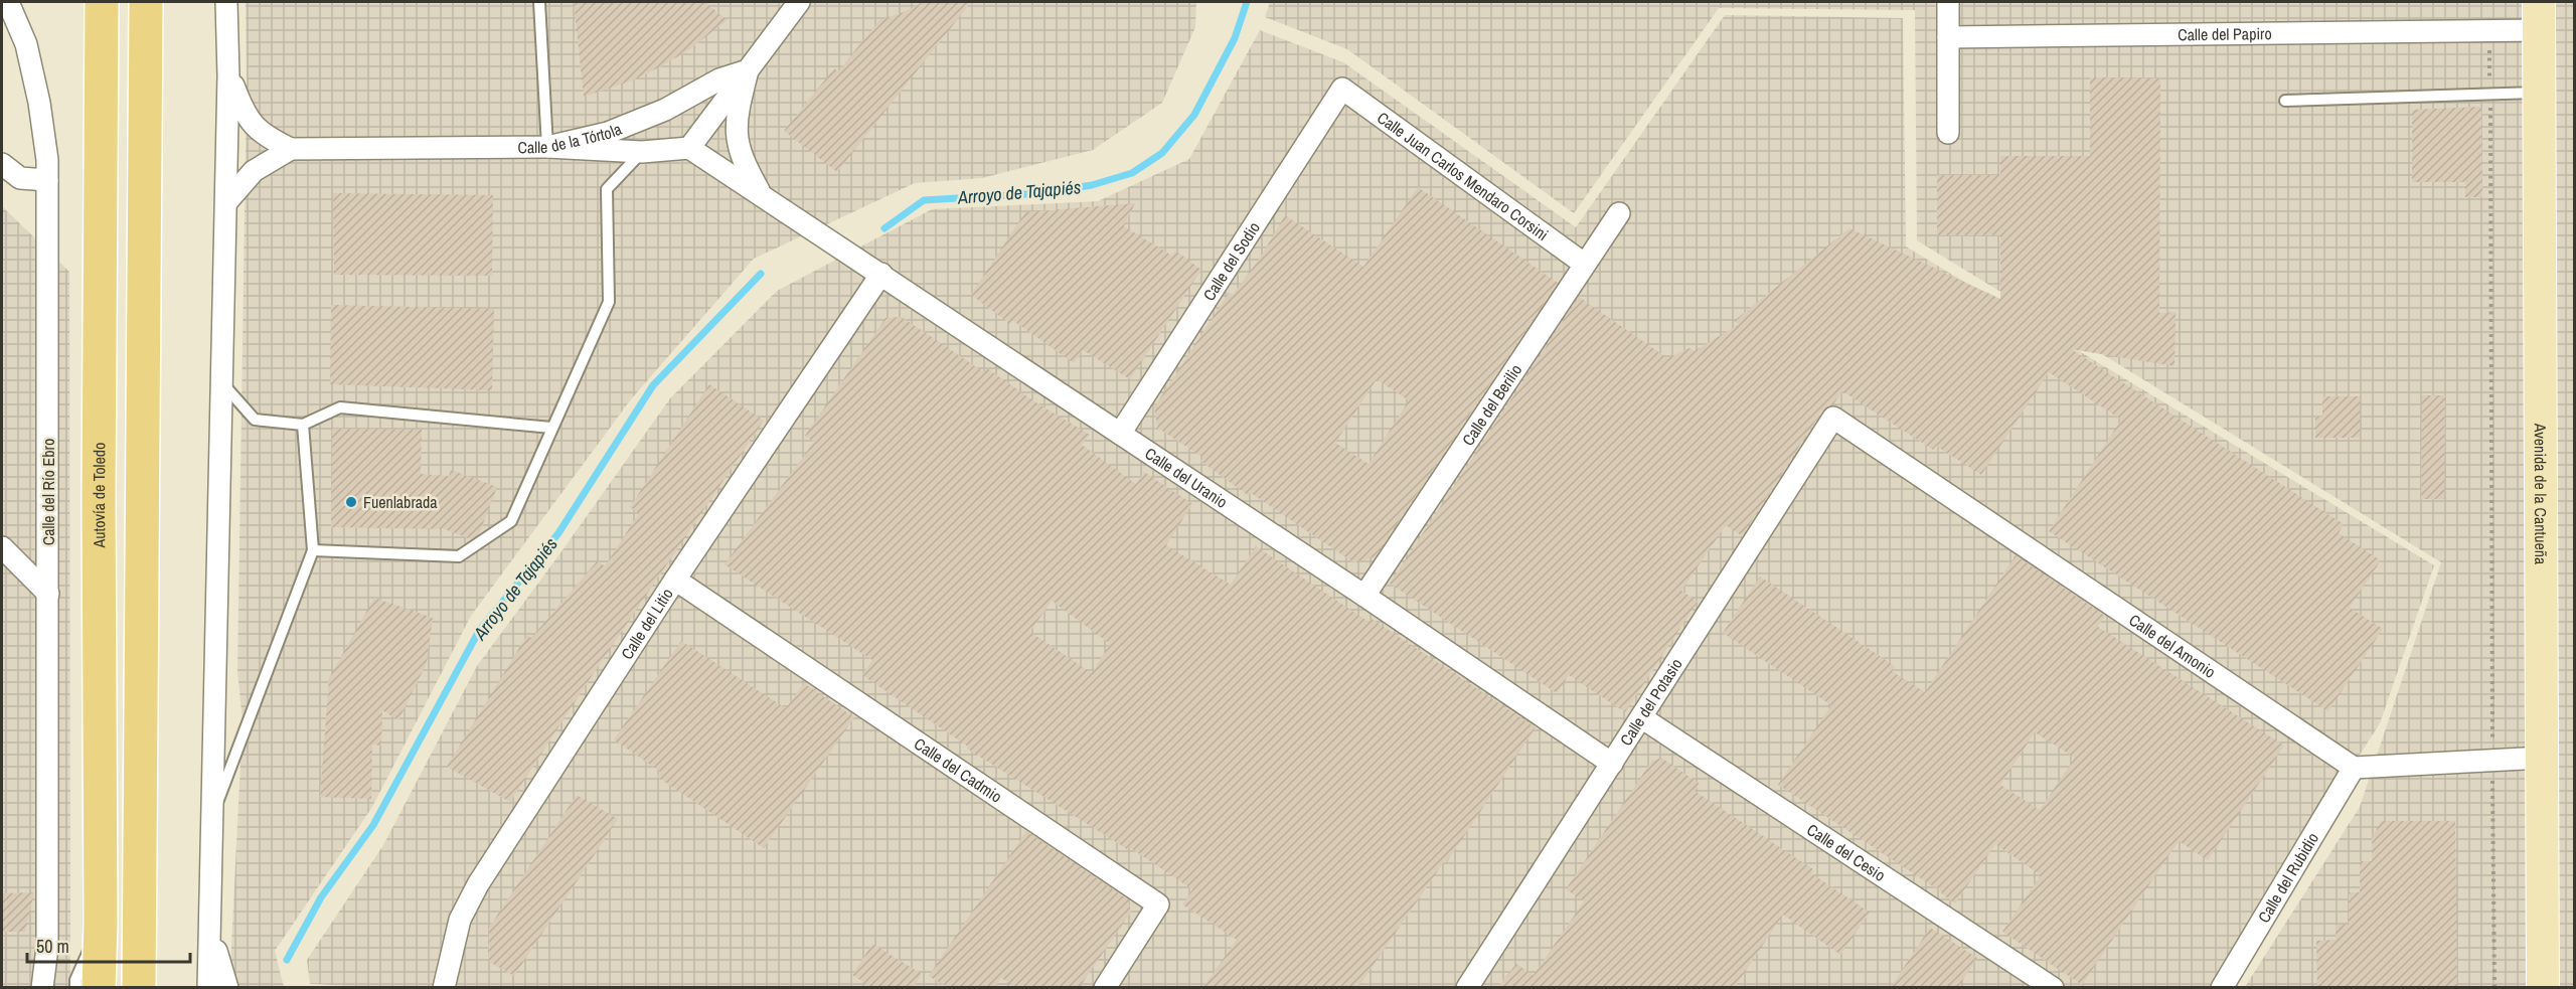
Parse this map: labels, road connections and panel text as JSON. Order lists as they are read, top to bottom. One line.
{"streets":{"highway":["Autovía de Toledo"],"main road":["Avenida de la Cantueña"],"street":["Calle del Papiro","Calle de la Tórtola","Calle Juan Carlos Mendaro Corsini","Calle del Sodio","Calle del Berilio","Calle del Uranio","Calle del Río Ebro","Calle del Litio","Calle del Amonio","Calle del Potasio","Calle del Cadmio","Calle del Cesio","Calle del Rubidio"]},"crossings":[["Calle del Papiro","Avenida de la Cantueña"],["Calle Juan Carlos Mendaro Corsini","Calle del Sodio"],["Calle Juan Carlos Mendaro Corsini","Calle del Berilio"],["Calle del Sodio","Calle del Uranio"],["Calle del Berilio","Calle del Uranio"],["Calle del Uranio","Calle del Litio"],["Calle del Uranio","Calle del Potasio"],["Calle del Litio","Calle del Cadmio"],["Calle del Amonio","Calle del Potasio"],["Calle del Amonio","Calle del Rubidio"],["Calle del Potasio","Calle del Cesio"]],"water":["Arroyo de Tajapiés"],"places":["Fuenlabrada"],"scale_bar":"50 m"}
